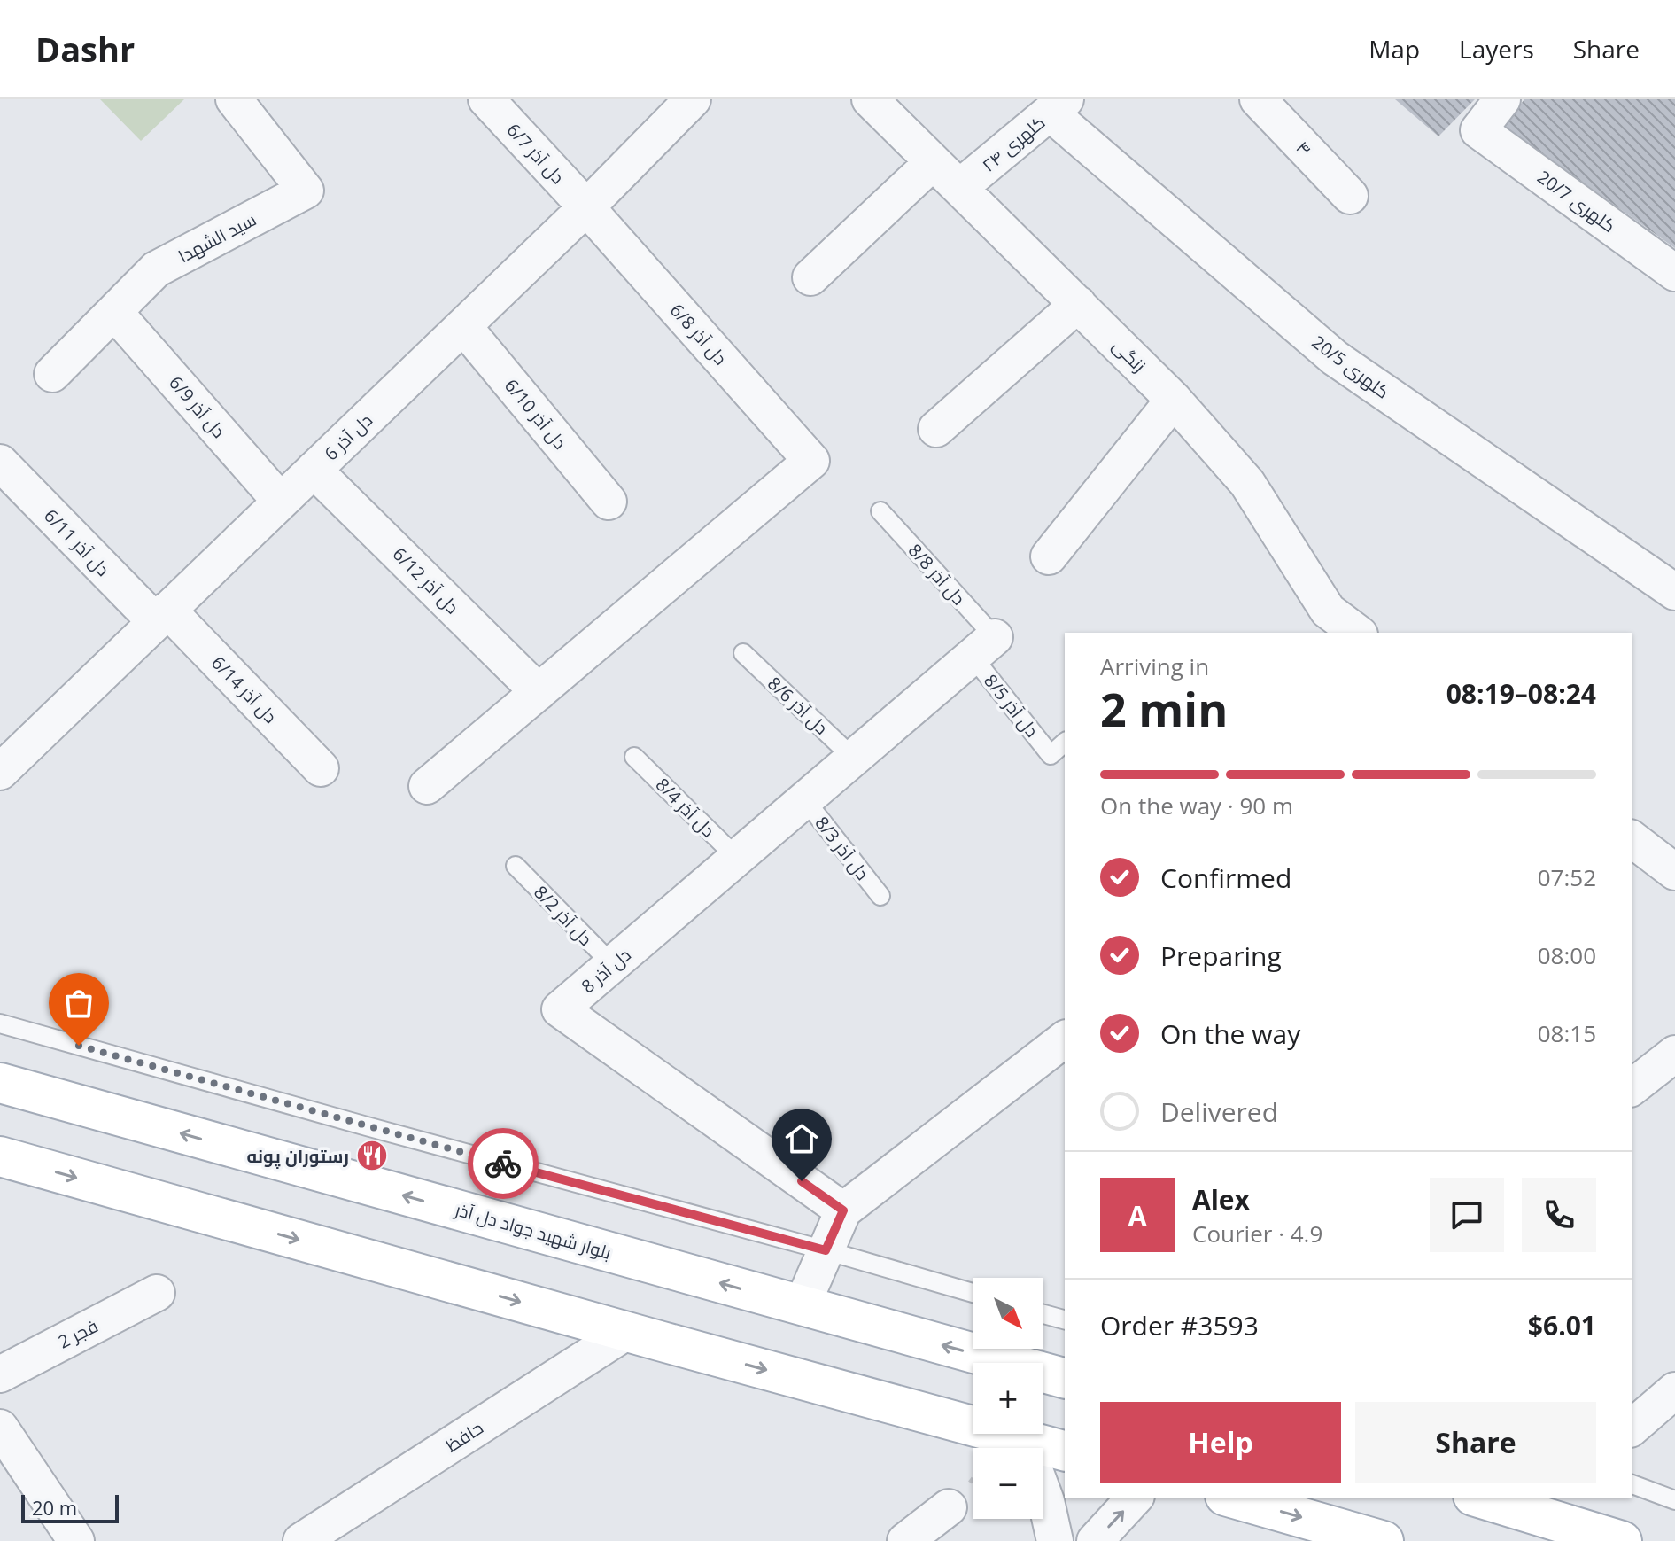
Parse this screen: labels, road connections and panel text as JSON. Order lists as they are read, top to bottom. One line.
{"streets":{"main road":["بلوار شهید جواد دل آذر"],"street":["کلهری ۲۴","۴","دل آذر 6/7","کلهری 20/7","سید الشهدا","دل آذر 6/8","زنگی","کلهری 20/5","دل آذر 6/9","دل آذر 6/10","دل آذر 6","دل آذر 6/11","دل آذر 6/12","دل آذر 6/14","دل آذر 8","فجر 2","حافظ"],"lane":["دل آذر 8/8","دل آذر 8/6","دل آذر 8/5","دل آذر 8/4","دل آذر 8/3","دل آذر 8/2"]},"crossings":[["کلهری ۲۴","زنگی"],["کلهری ۲۴","کلهری 20/5"],["دل آذر 6/7","دل آذر 6/8"],["دل آذر 6/7","دل آذر 6"],["سید الشهدا","دل آذر 6/9"],["دل آذر 6/8","دل آذر 6"],["دل آذر 6/8","دل آذر 6/12"],["دل آذر 6/9","دل آذر 6"],["دل آذر 6/10","دل آذر 6"],["دل آذر 6","دل آذر 6/11"],["دل آذر 6","دل آذر 6/12"],["دل آذر 6","دل آذر 6/14"],["دل آذر 6/11","دل آذر 6/14"],["دل آذر 8/8","دل آذر 8/5"],["دل آذر 8/8","دل آذر 8"],["دل آذر 8/6","دل آذر 8"],["دل آذر 8/5","دل آذر 8"],["دل آذر 8/4","دل آذر 8"],["دل آذر 8/3","دل آذر 8"],["دل آذر 8/2","دل آذر 8"]],"places":{"restaurant":["رستوران پونه"]},"scale_bar":"20 m","north":"bottom right","page":{"header":"Dashr","nav":["Map","Layers","Share"],"heading":["2 min","Arriving in","08:19–08:24"],"panel":["Alex","Courier · 4.9","Order #3593","$6.01"],"bar":"On the way · 90 m","list":[["Confirmed","07:52"],["Preparing","08:00"],["On the way","08:15"],"Delivered"],"round":"A","map_buttons":["+","−"],"buttons":["Help","Share"],"scale":"20 m"}}
